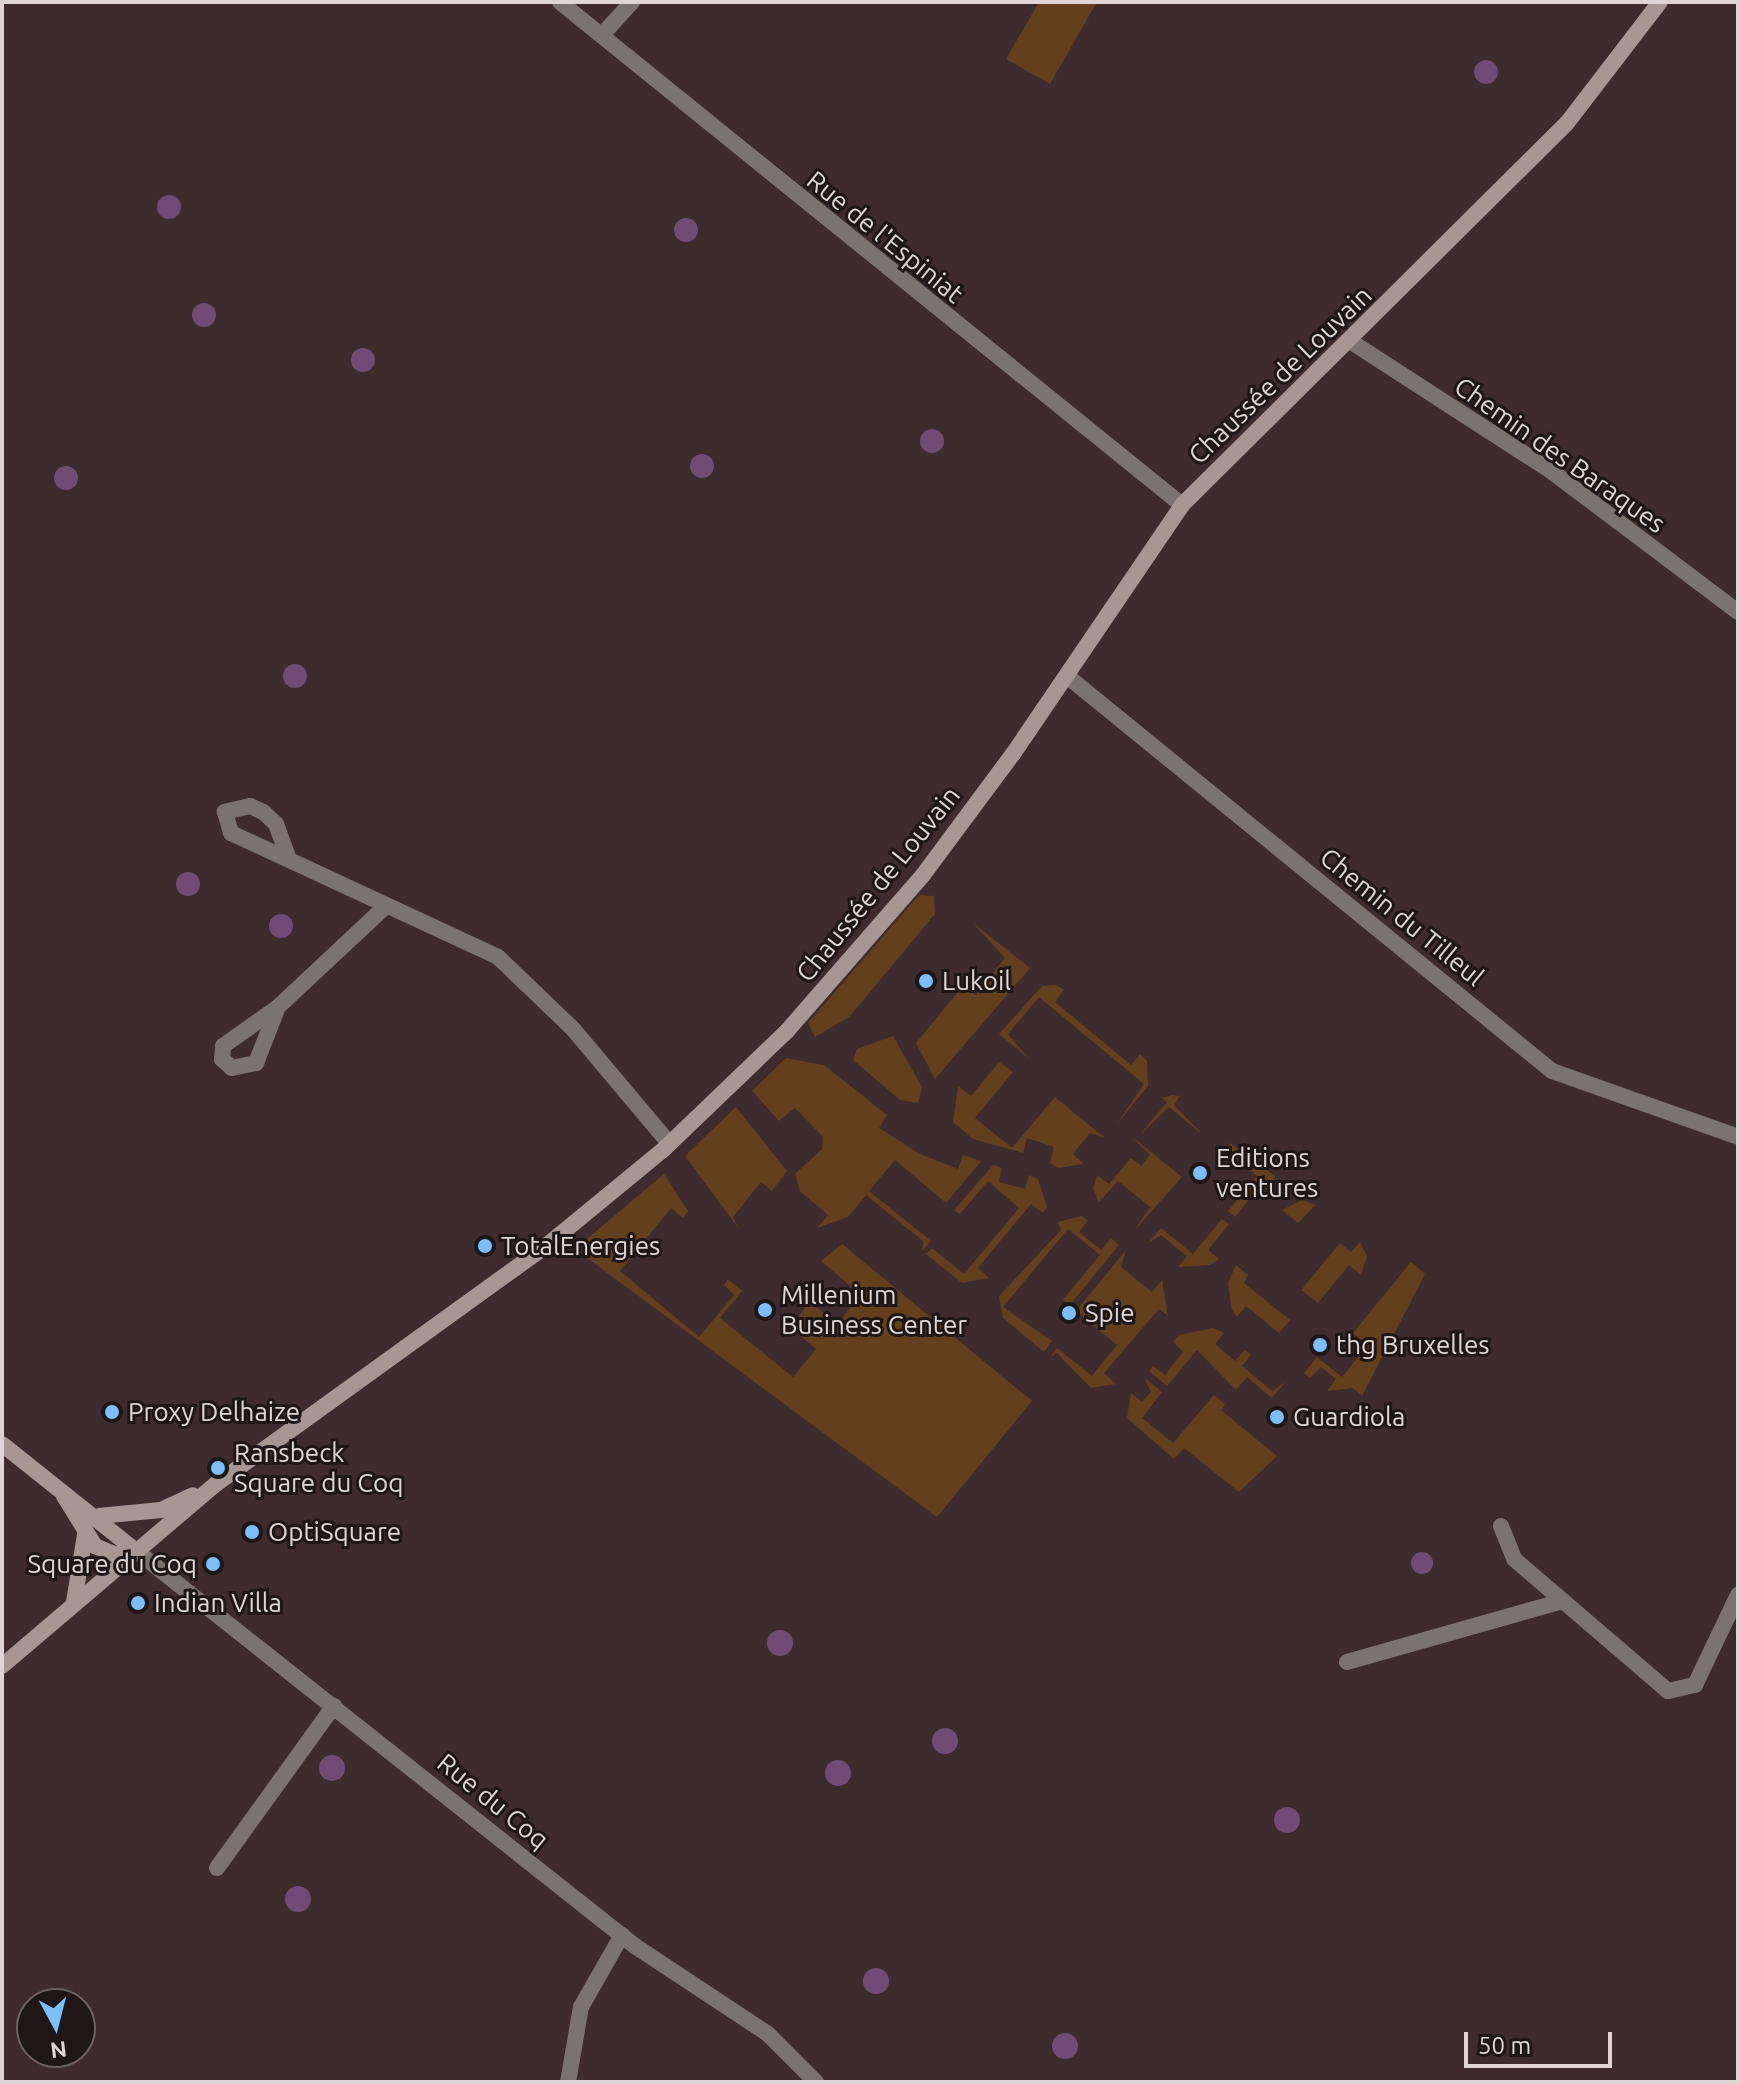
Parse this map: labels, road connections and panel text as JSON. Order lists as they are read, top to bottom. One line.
{"streets":{"main road":["Chaussée de Louvain"],"street":["Rue de l'Espiniat","Chemin des Baraques","Chemin du Tilleul","Rue du Coq"]},"crossings":[["Rue de l'Espiniat","Chaussée de Louvain"],["Chaussée de Louvain","Chemin des Baraques"],["Chaussée de Louvain","Chemin du Tilleul"],["Chaussée de Louvain","Rue du Coq"]],"places":["Lukoil","Editions ventures","TotalEnergies","Millenium Business Center","Spie","thg Bruxelles","Proxy Delhaize","Guardiola","Ransbeck Square du Coq","OptiSquare","Square du Coq","Indian Villa"],"scale_bar":"50 m","north":"bottom"}
